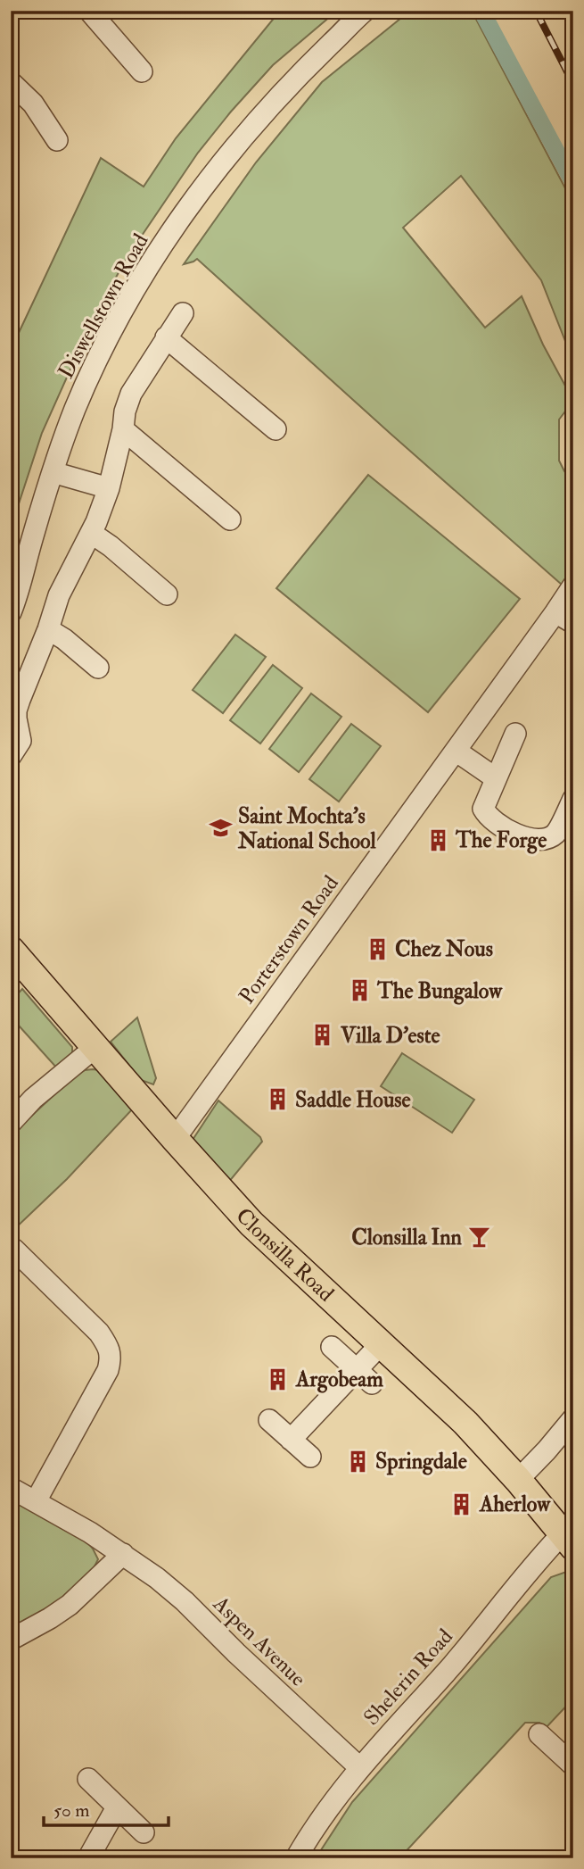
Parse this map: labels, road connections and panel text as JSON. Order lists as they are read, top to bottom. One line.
{"streets":{"main road":["Clonsilla Road"],"street":["Diswellstown Road","Porterstown Road","Aspen Avenue","Shelerin Road"]},"crossings":[["Porterstown Road","Clonsilla Road"],["Clonsilla Road","Shelerin Road"],["Aspen Avenue","Shelerin Road"]],"places":{"school or university":["Saint Mochta's National School"],"building":["The Forge","Chez Nous","The Bungalow","Villa D'este","Saddle House","Argobeam","Springdale","Aherlow"],"bar":["Clonsilla Inn"]},"scale_bar":"50 m"}
